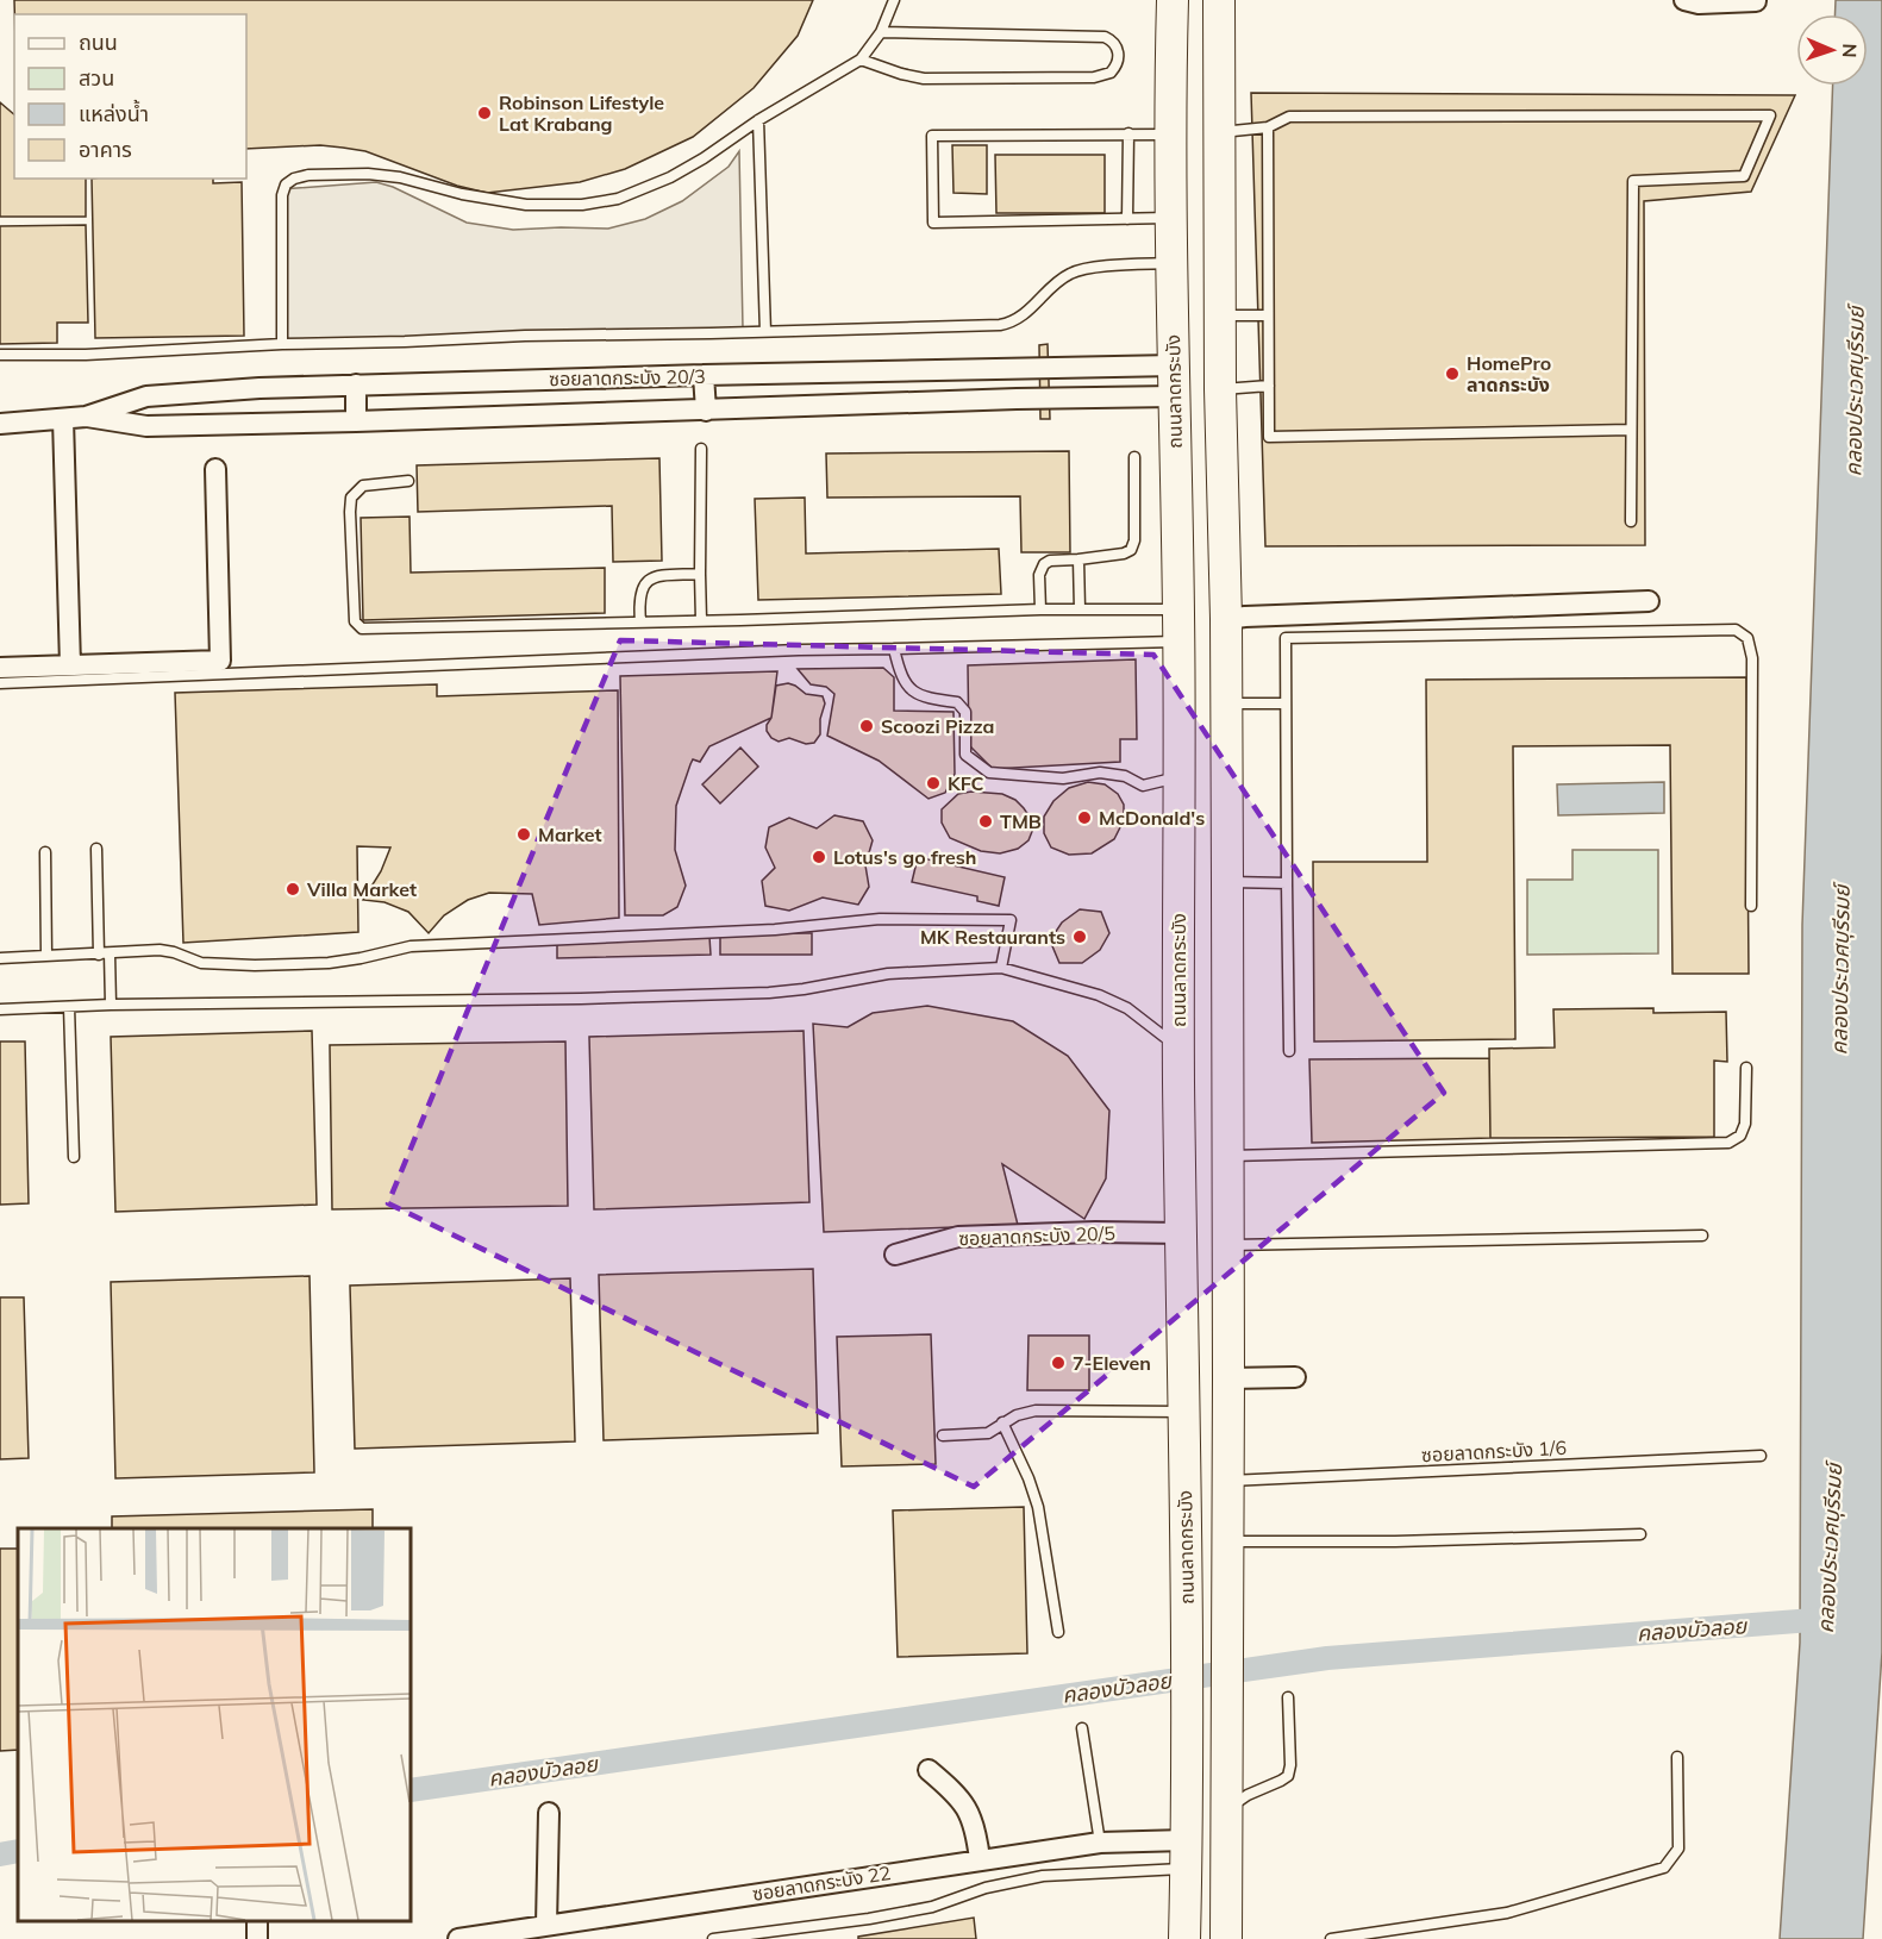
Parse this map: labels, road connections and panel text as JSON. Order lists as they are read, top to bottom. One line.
{"streets":{"main road":["ถนนลาดกระบัง"],"street":["ซอยลาดกระบัง 20/3","ซอยลาดกระบัง 20/5","ซอยลาดกระบัง 22"],"lane":["ซอยลาดกระบัง 1/6"]},"crossings":[["ซอยลาดกระบัง 20/3","ถนนลาดกระบัง"],["ถนนลาดกระบัง","ซอยลาดกระบัง 20/5"],["ถนนลาดกระบัง","ซอยลาดกระบัง 22"]],"water":["คลองประเวศบุรีรมย์","คลองบัวลอย"],"places":["Robinson Lifestyle Lat Krabang","HomePro ลาดกระบัง","Scoozi Pizza","KFC","McDonald's","TMB","Market","Lotus's go fresh","Villa Market","MK Restaurants","7-Eleven"],"legend":["ถนน","สวน","แหล่งน้ำ","อาคาร"],"north":"right"}
